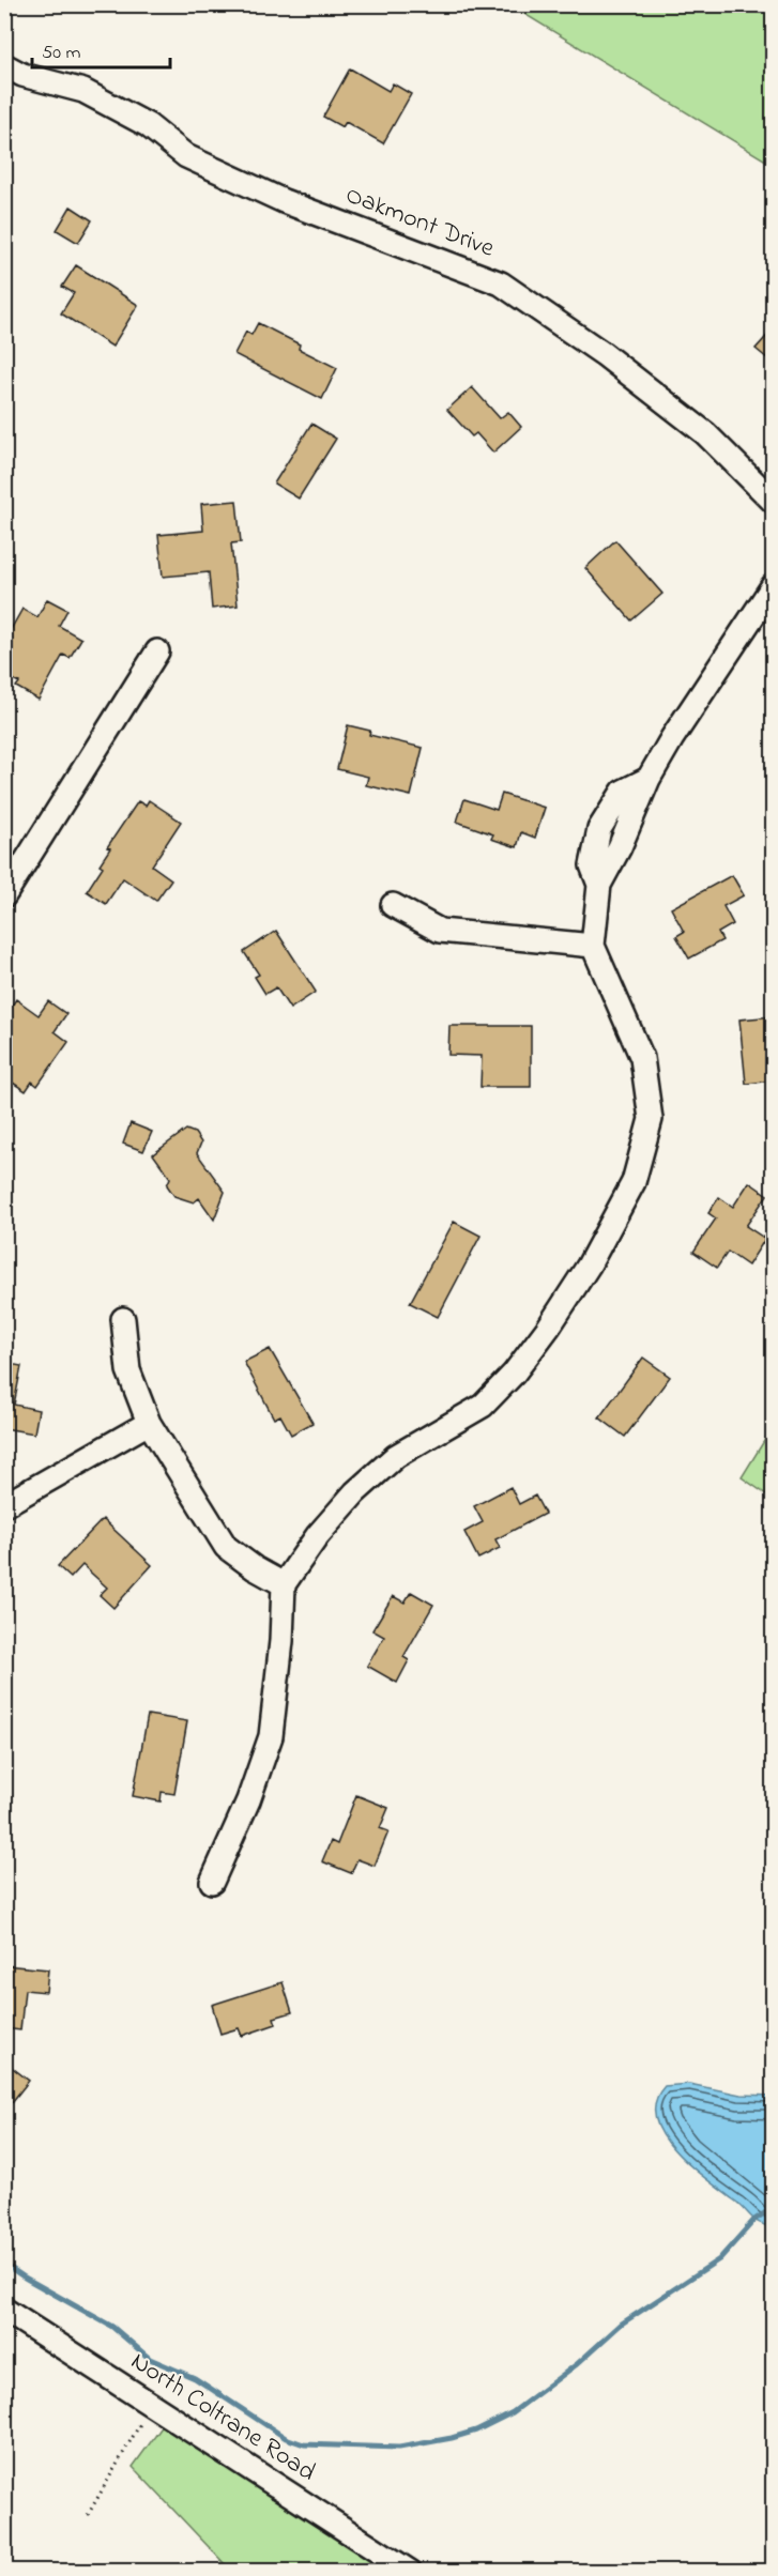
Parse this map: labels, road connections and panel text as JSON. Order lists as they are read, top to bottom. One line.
{"streets":{"street":["Oakmont Drive","North Coltrane Road"]},"scale_bar":"50 m"}
